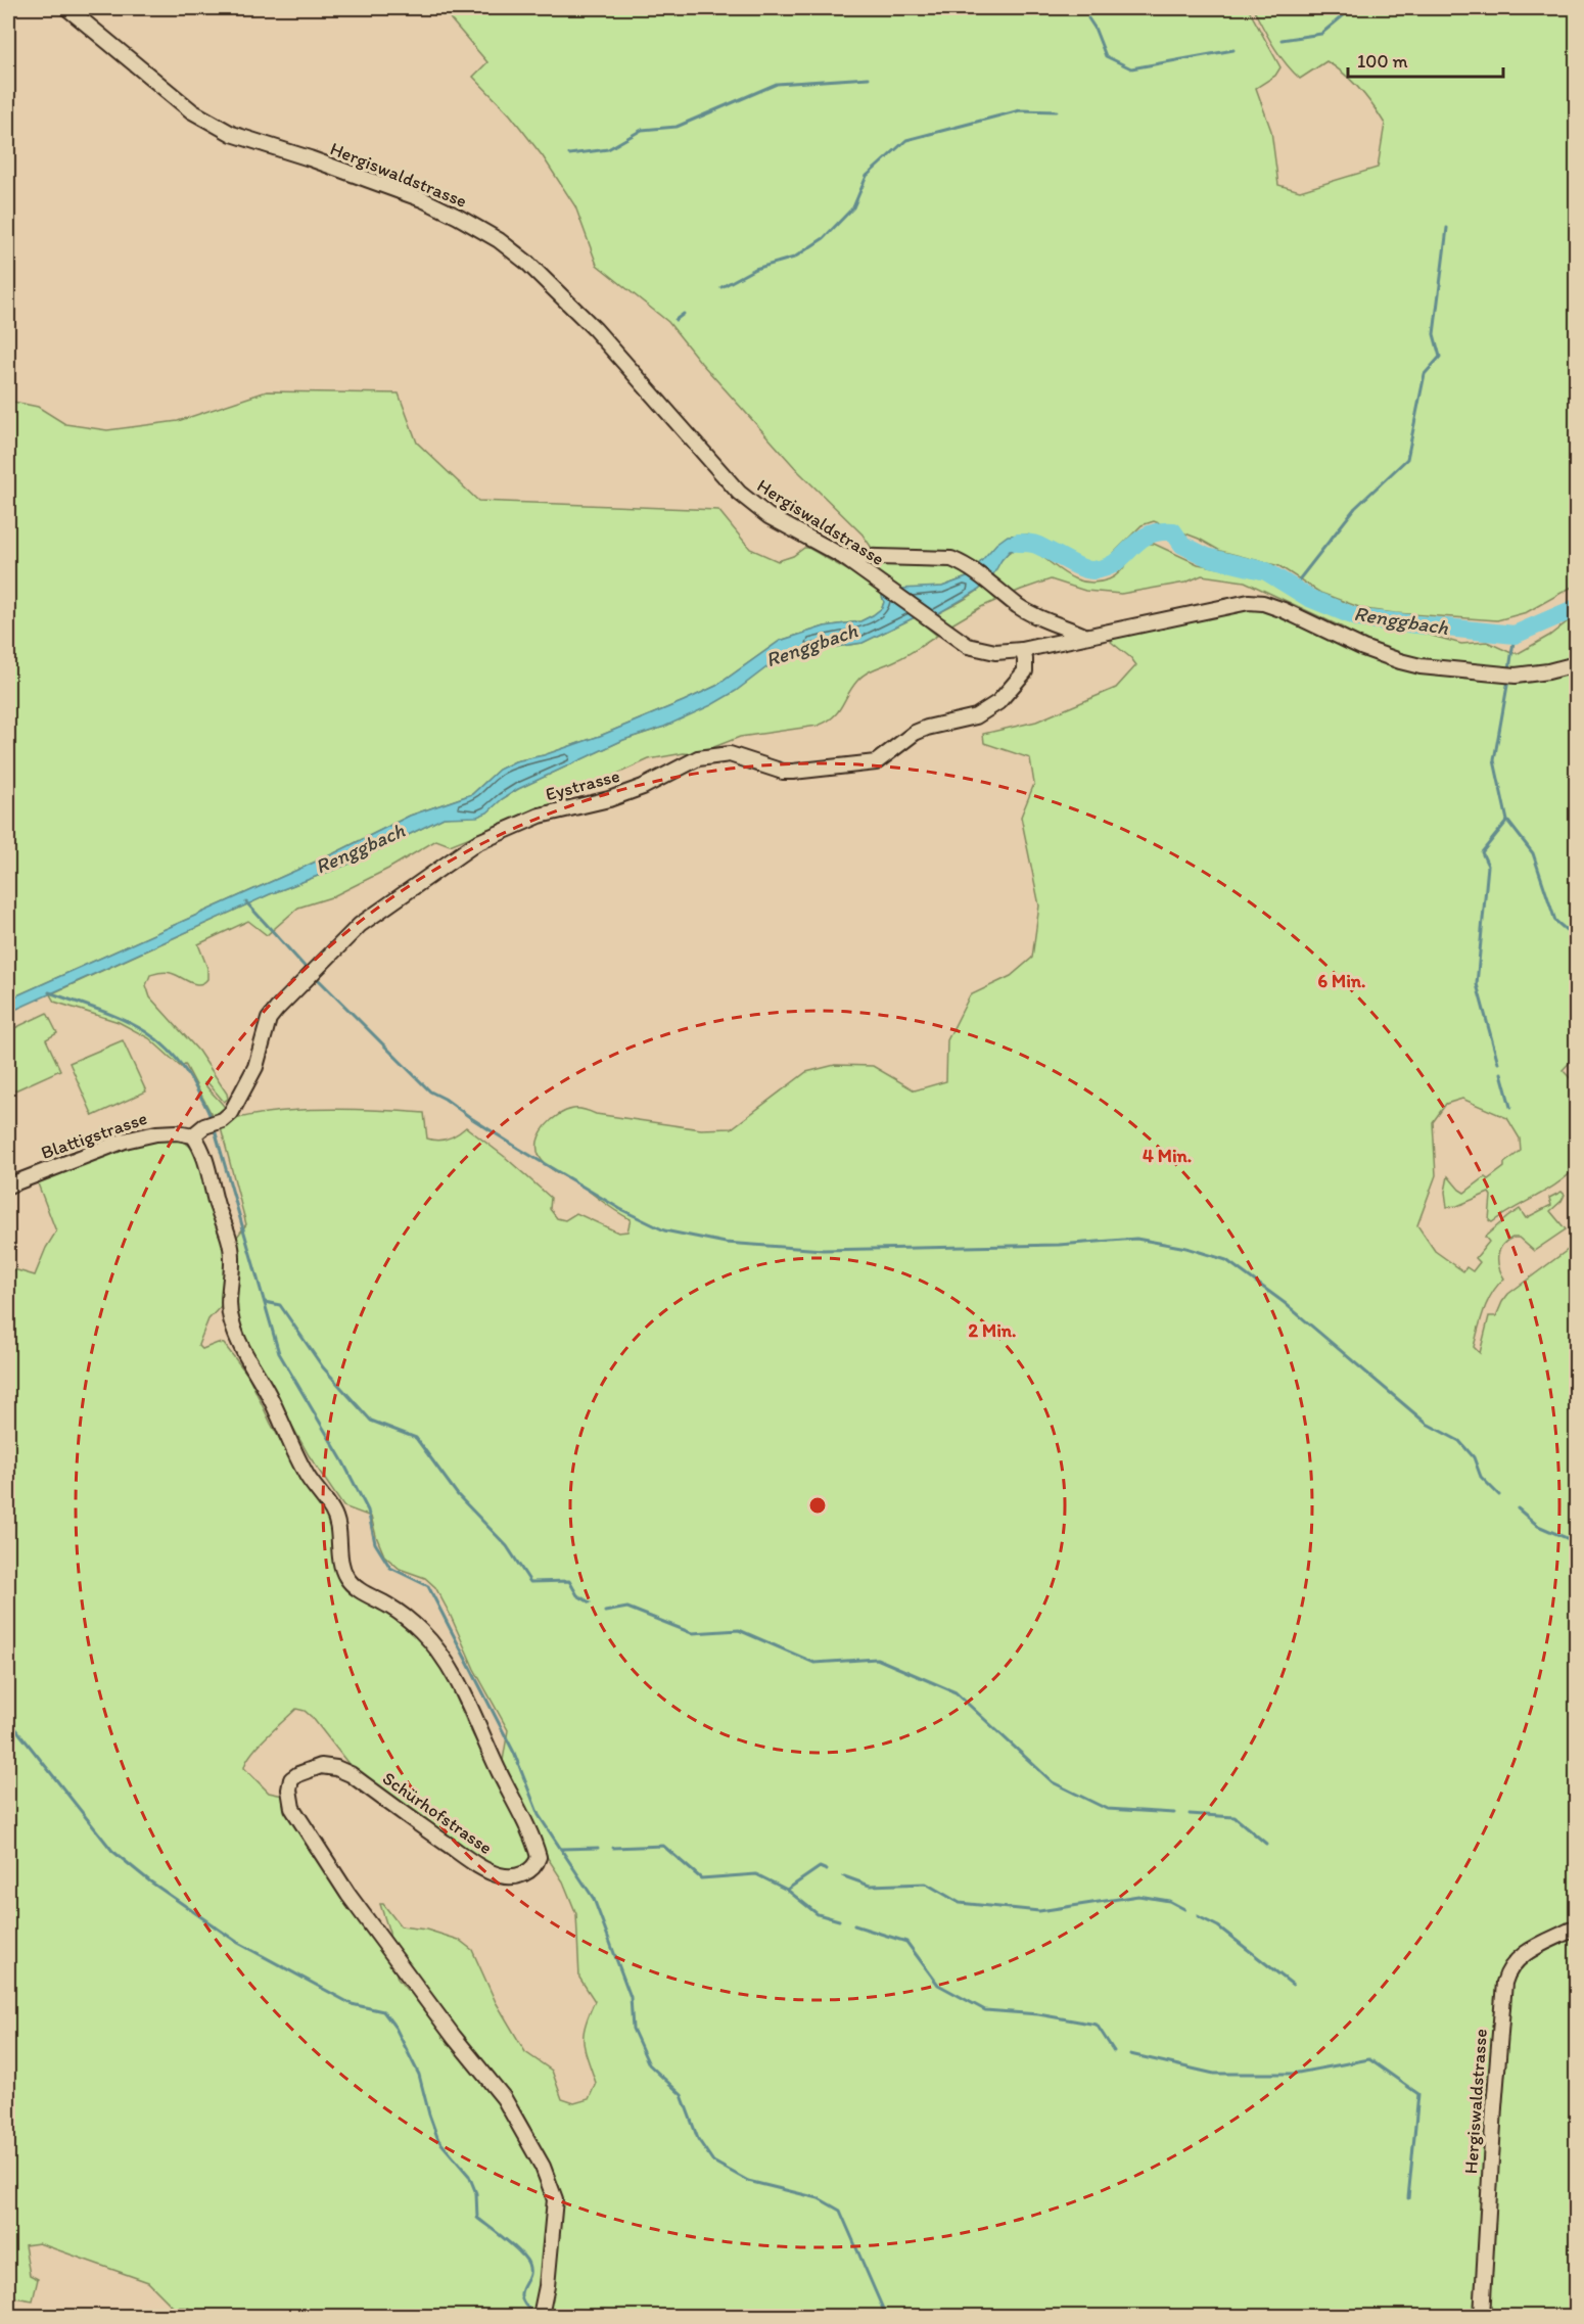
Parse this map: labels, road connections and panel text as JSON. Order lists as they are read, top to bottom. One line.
{"streets":{"street":["Hergiswaldstrasse","Eystrasse","Blattigstrasse","Schürhofstrasse"]},"crossings":[["Hergiswaldstrasse","Eystrasse"],["Eystrasse","Blattigstrasse"],["Eystrasse","Schürhofstrasse"],["Blattigstrasse","Schürhofstrasse"]],"water":["Renggbach"],"scale_bar":"100 m","rings":["6 Min.","4 Min.","2 Min."]}
